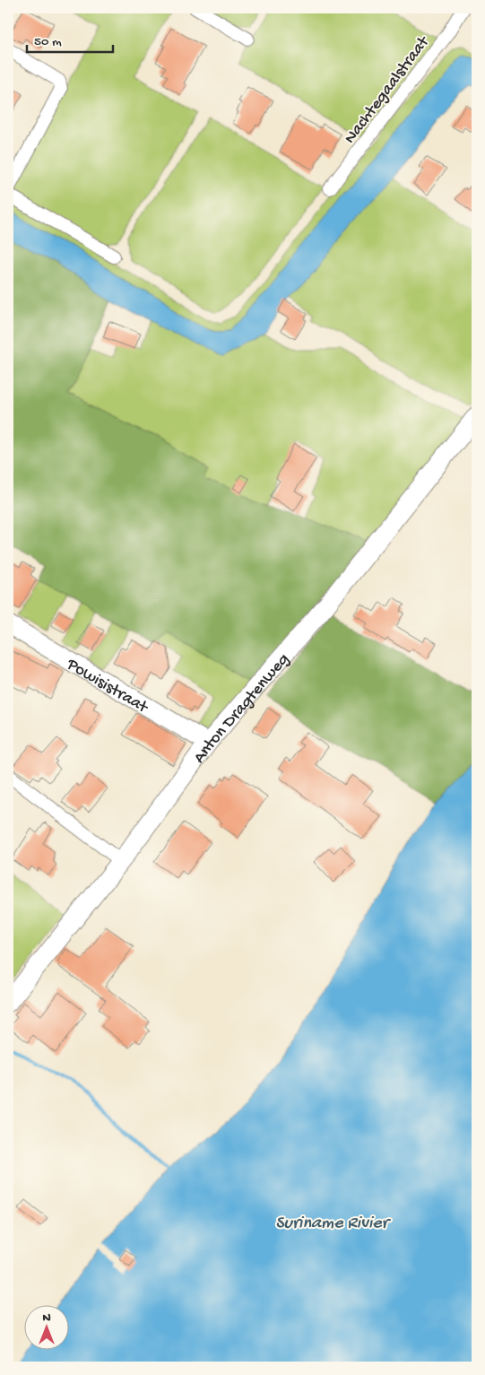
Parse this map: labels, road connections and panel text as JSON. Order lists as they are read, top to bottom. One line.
{"streets":{"main road":["Powisistraat","Anton Dragtenweg"],"street":["Nachtegaalstraat"]},"crossings":[["Powisistraat","Anton Dragtenweg"]],"water":["Suriname Rivier"],"scale_bar":"50 m","north":"top"}
